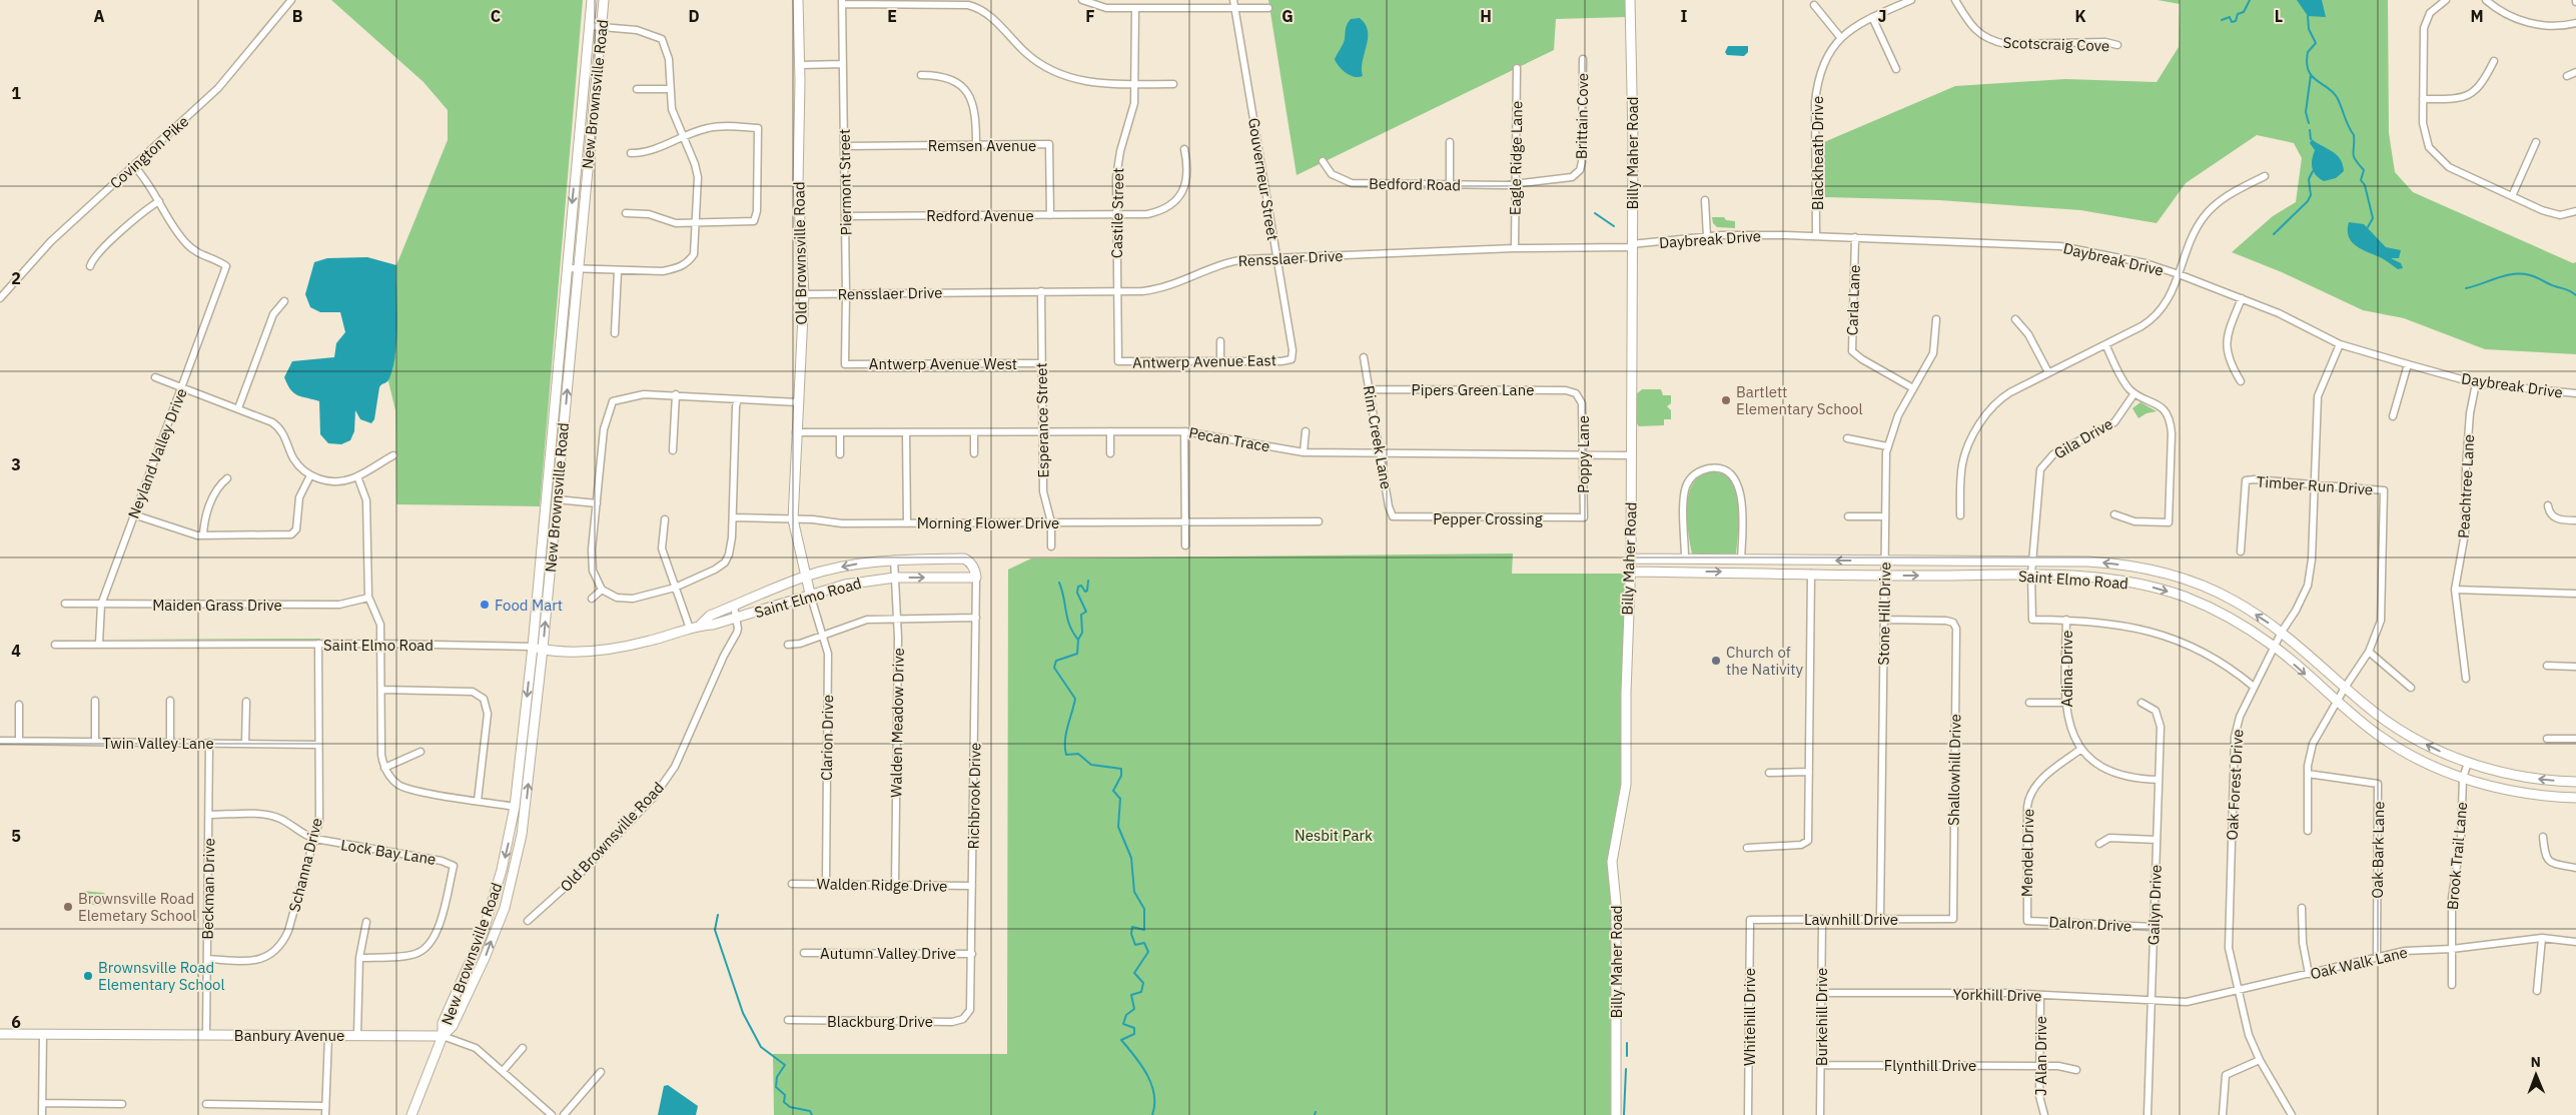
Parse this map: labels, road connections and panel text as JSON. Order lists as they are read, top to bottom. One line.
{"streets":{"main road":["New Brownsville Road","Billy Maher Road","Old Brownsville Road","Saint Elmo Road","Banbury Avenue"],"street":["Scotscraig Cove","Brittain Cove","Remsen Avenue","Covington Pike","Blackheath Drive","Eagle Ridge Lane","Gouverneur Street","Piermont Street","Bedford Road","Castile Street","Redford Avenue","Daybreak Drive","Rensslaer Drive","Carla Lane","Antwerp Avenue East","Antwerp Avenue West","Pipers Green Lane","Esperance Street","Rim Creek Lane","Gila Drive","Pecan Trace","Neyland Valley Drive","Poppy Lane","Timber Run Drive","Peachtree Lane","Pepper Crossing","Morning Flower Drive","Maiden Grass Drive","Stone Hill Drive","Adina Drive","Walden Meadow Drive","Clarion Drive","Twin Valley Lane","Shallowhill Drive","Oak Forest Drive","Richbrook Drive","Oak Bark Lane","Lock Bay Lane","Mendel Drive","Brook Trail Lane","Schanna Drive","Walden Ridge Drive","Beckman Drive","Gailyn Drive","Lawnhill Drive","Dalron Drive","Autumn Valley Drive","Oak Walk Lane","Yorkhill Drive","Whitehill Drive","Burkehill Drive","Blackburg Drive","J Alan Drive","Flynthill Drive"]},"crossings":[["New Brownsville Road","Saint Elmo Road"],["New Brownsville Road","Banbury Avenue"],["Brittain Cove","Eagle Ridge Lane"],["Brittain Cove","Bedford Road"],["Remsen Avenue","Piermont Street"],["Remsen Avenue","Redford Avenue"],["Billy Maher Road","Daybreak Drive"],["Billy Maher Road","Rensslaer Drive"],["Billy Maher Road","Pecan Trace"],["Billy Maher Road","Saint Elmo Road"],["Blackheath Drive","Daybreak Drive"],["Eagle Ridge Lane","Bedford Road"],["Eagle Ridge Lane","Rensslaer Drive"],["Gouverneur Street","Rensslaer Drive"],["Gouverneur Street","Antwerp Avenue East"],["Piermont Street","Redford Avenue"],["Piermont Street","Rensslaer Drive"],["Piermont Street","Antwerp Avenue West"],["Castile Street","Redford Avenue"],["Castile Street","Rensslaer Drive"],["Castile Street","Antwerp Avenue East"],["Daybreak Drive","Rensslaer Drive"],["Daybreak Drive","Carla Lane"],["Daybreak Drive","Peachtree Lane"],["Daybreak Drive","Oak Forest Drive"],["Old Brownsville Road","Rensslaer Drive"],["Old Brownsville Road","Pecan Trace"],["Old Brownsville Road","Morning Flower Drive"],["Old Brownsville Road","Saint Elmo Road"],["Old Brownsville Road","Clarion Drive"],["Rensslaer Drive","Esperance Street"],["Carla Lane","Stone Hill Drive"],["Antwerp Avenue West","Esperance Street"],["Pipers Green Lane","Rim Creek Lane"],["Pipers Green Lane","Poppy Lane"],["Esperance Street","Pecan Trace"],["Esperance Street","Morning Flower Drive"],["Rim Creek Lane","Pecan Trace"],["Rim Creek Lane","Pepper Crossing"],["Gila Drive","Saint Elmo Road"],["Gila Drive","Adina Drive"],["Pecan Trace","Poppy Lane"],["Neyland Valley Drive","Saint Elmo Road"],["Neyland Valley Drive","Maiden Grass Drive"],["Poppy Lane","Pepper Crossing"],["Timber Run Drive","Oak Forest Drive"],["Saint Elmo Road","Stone Hill Drive"],["Saint Elmo Road","Walden Meadow Drive"],["Saint Elmo Road","Clarion Drive"],["Saint Elmo Road","Oak Forest Drive"],["Saint Elmo Road","Richbrook Drive"],["Saint Elmo Road","Brook Trail Lane"],["Saint Elmo Road","Schanna Drive"],["Stone Hill Drive","Shallowhill Drive"],["Stone Hill Drive","Lawnhill Drive"],["Adina Drive","Mendel Drive"],["Adina Drive","Gailyn Drive"],["Walden Meadow Drive","Walden Ridge Drive"],["Clarion Drive","Walden Ridge Drive"],["Twin Valley Lane","Schanna Drive"],["Twin Valley Lane","Beckman Drive"],["Shallowhill Drive","Lawnhill Drive"],["Oak Forest Drive","Oak Walk Lane"],["Richbrook Drive","Walden Ridge Drive"],["Richbrook Drive","Autumn Valley Drive"],["Richbrook Drive","Blackburg Drive"],["Oak Bark Lane","Oak Walk Lane"],["Lock Bay Lane","Schanna Drive"],["Lock Bay Lane","Beckman Drive"],["Mendel Drive","Dalron Drive"],["Brook Trail Lane","Oak Walk Lane"],["Schanna Drive","Beckman Drive"],["Beckman Drive","Banbury Avenue"],["Gailyn Drive","Dalron Drive"],["Gailyn Drive","Yorkhill Drive"],["Lawnhill Drive","Whitehill Drive"],["Lawnhill Drive","Burkehill Drive"],["Oak Walk Lane","Yorkhill Drive"],["Yorkhill Drive","Burkehill Drive"],["Yorkhill Drive","J Alan Drive"],["Burkehill Drive","Flynthill Drive"],["J Alan Drive","Flynthill Drive"]],"parks":["Nesbit Park"],"places":["Bartlett Elementary School","Food Mart","Church of the Nativity","Brownsville Road Elemetary School","Brownsville Road Elementary School"],"north":"top","grid":{"columns":["A","B","C","D","E","F","G","H","I","J","K","L","M"],"rows":["1","2","3","4","5","6"]}}
